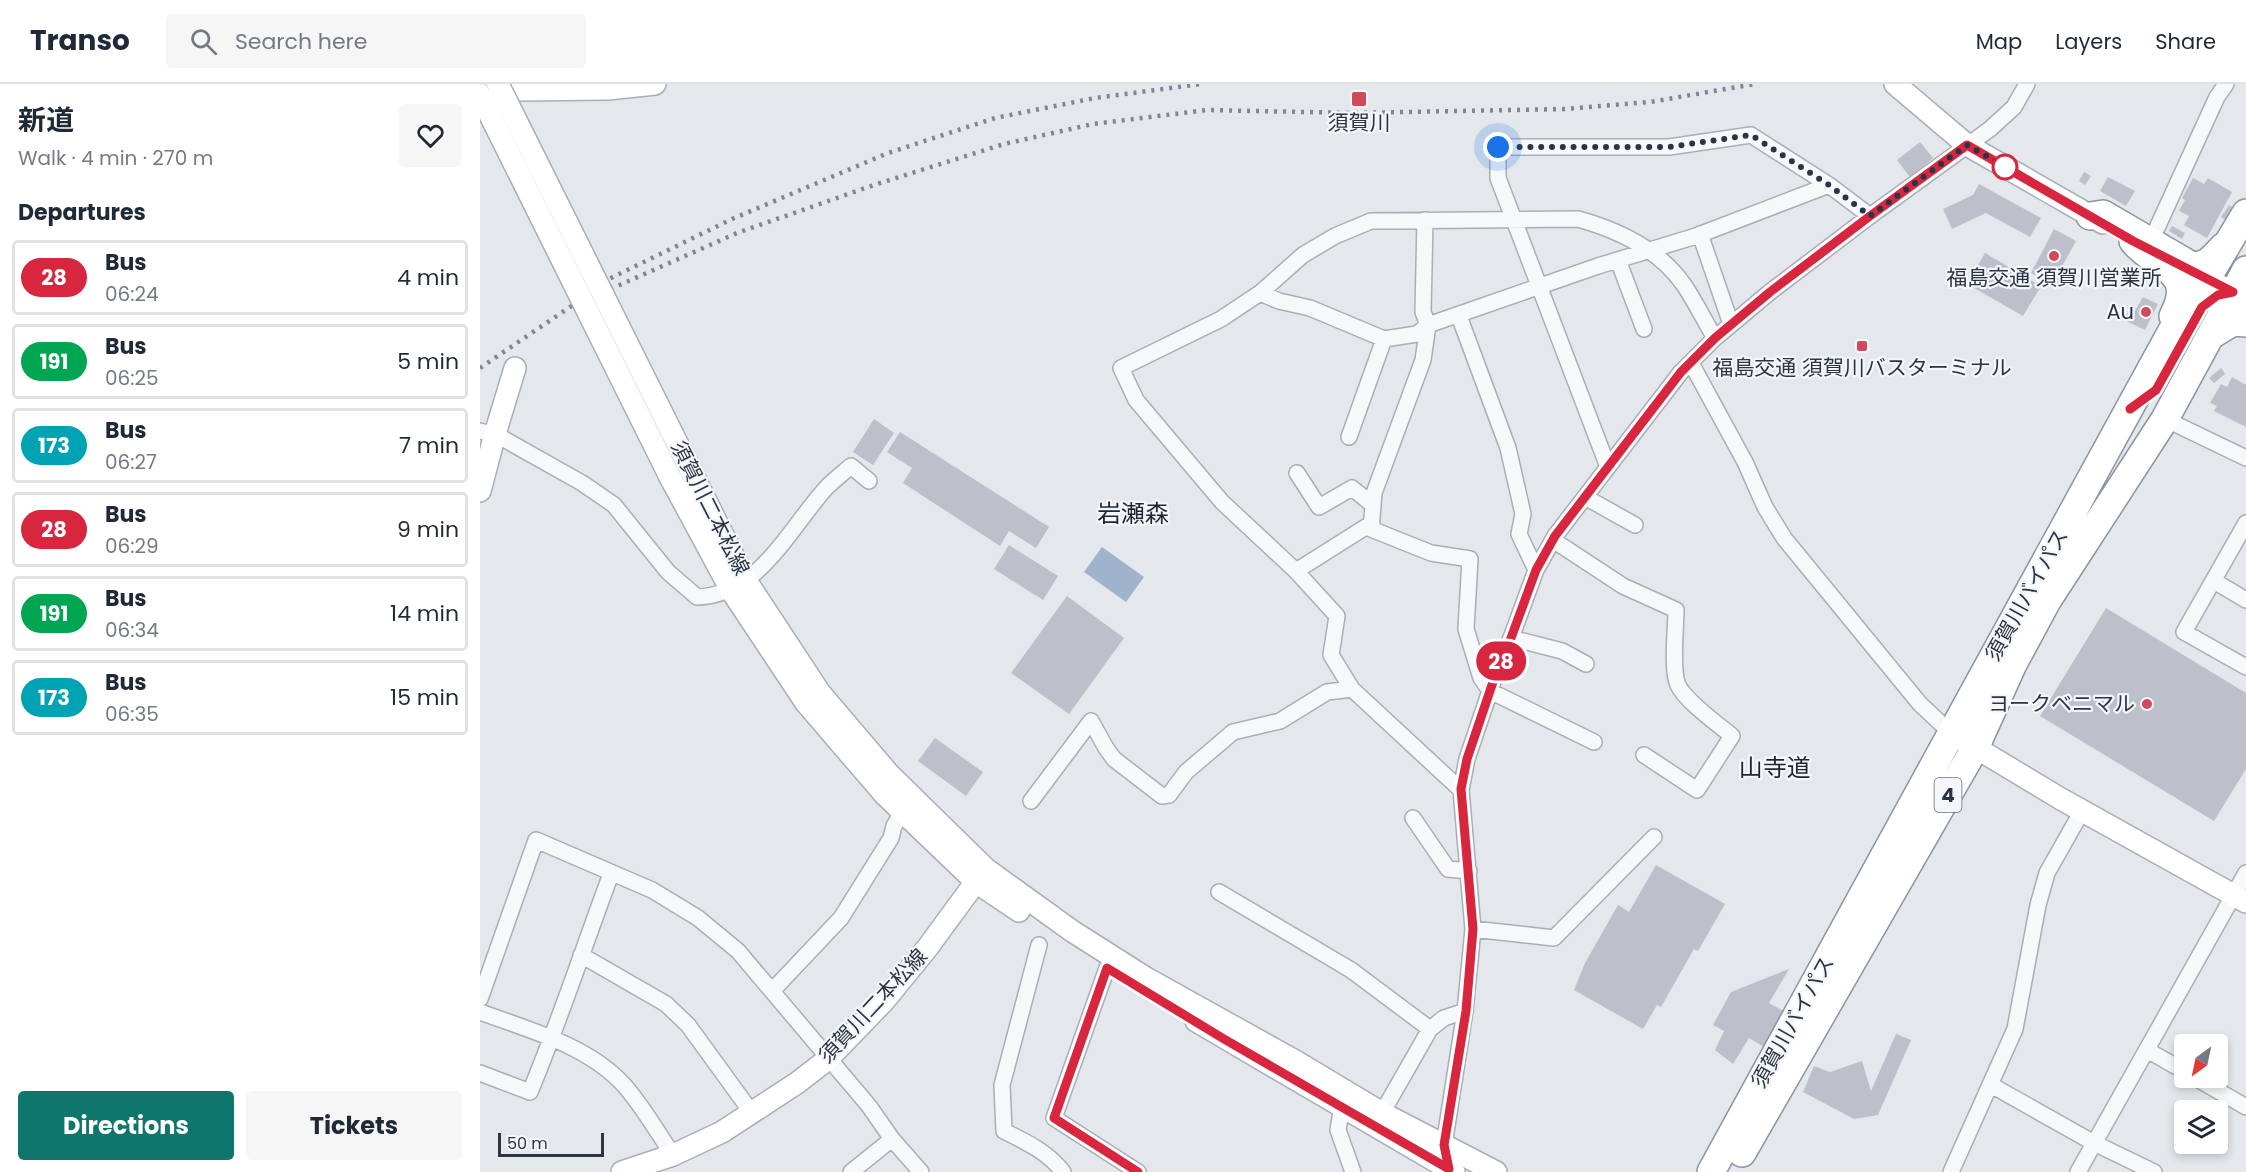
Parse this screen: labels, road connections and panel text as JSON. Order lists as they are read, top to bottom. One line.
{"streets":{"highway":["須賀川バイパス","4"],"main road":["須賀川二本松線"]},"districts":["岩瀬森","山寺道"],"places":{"transit":["須賀川","福島交通 須賀川バスターミナル"],"other":["福島交通 須賀川営業所","Au","ヨークベニマル"]},"lines":["bus line 28"],"scale_bar":"50 m","north":"bottom left","page":{"header":"Transo","search":"Search here","nav":["Map","Layers","Share"],"heading":[["新道","Walk · 4 min · 270 m"],"Departures"],"on_map":"28","list":[{"mark":"28","name":"Bus","note":"06:24","value":"4 min"},{"mark":"191","name":"Bus","note":"06:25","value":"5 min"},{"mark":"173","name":"Bus","note":"06:27","value":"7 min"},{"mark":"28","name":"Bus","note":"06:29","value":"9 min"},{"mark":"191","name":"Bus","note":"06:34","value":"14 min"},{"mark":"173","name":"Bus","note":"06:35","value":"15 min"}],"buttons":["Directions","Tickets"],"scale":"50 m"}}
